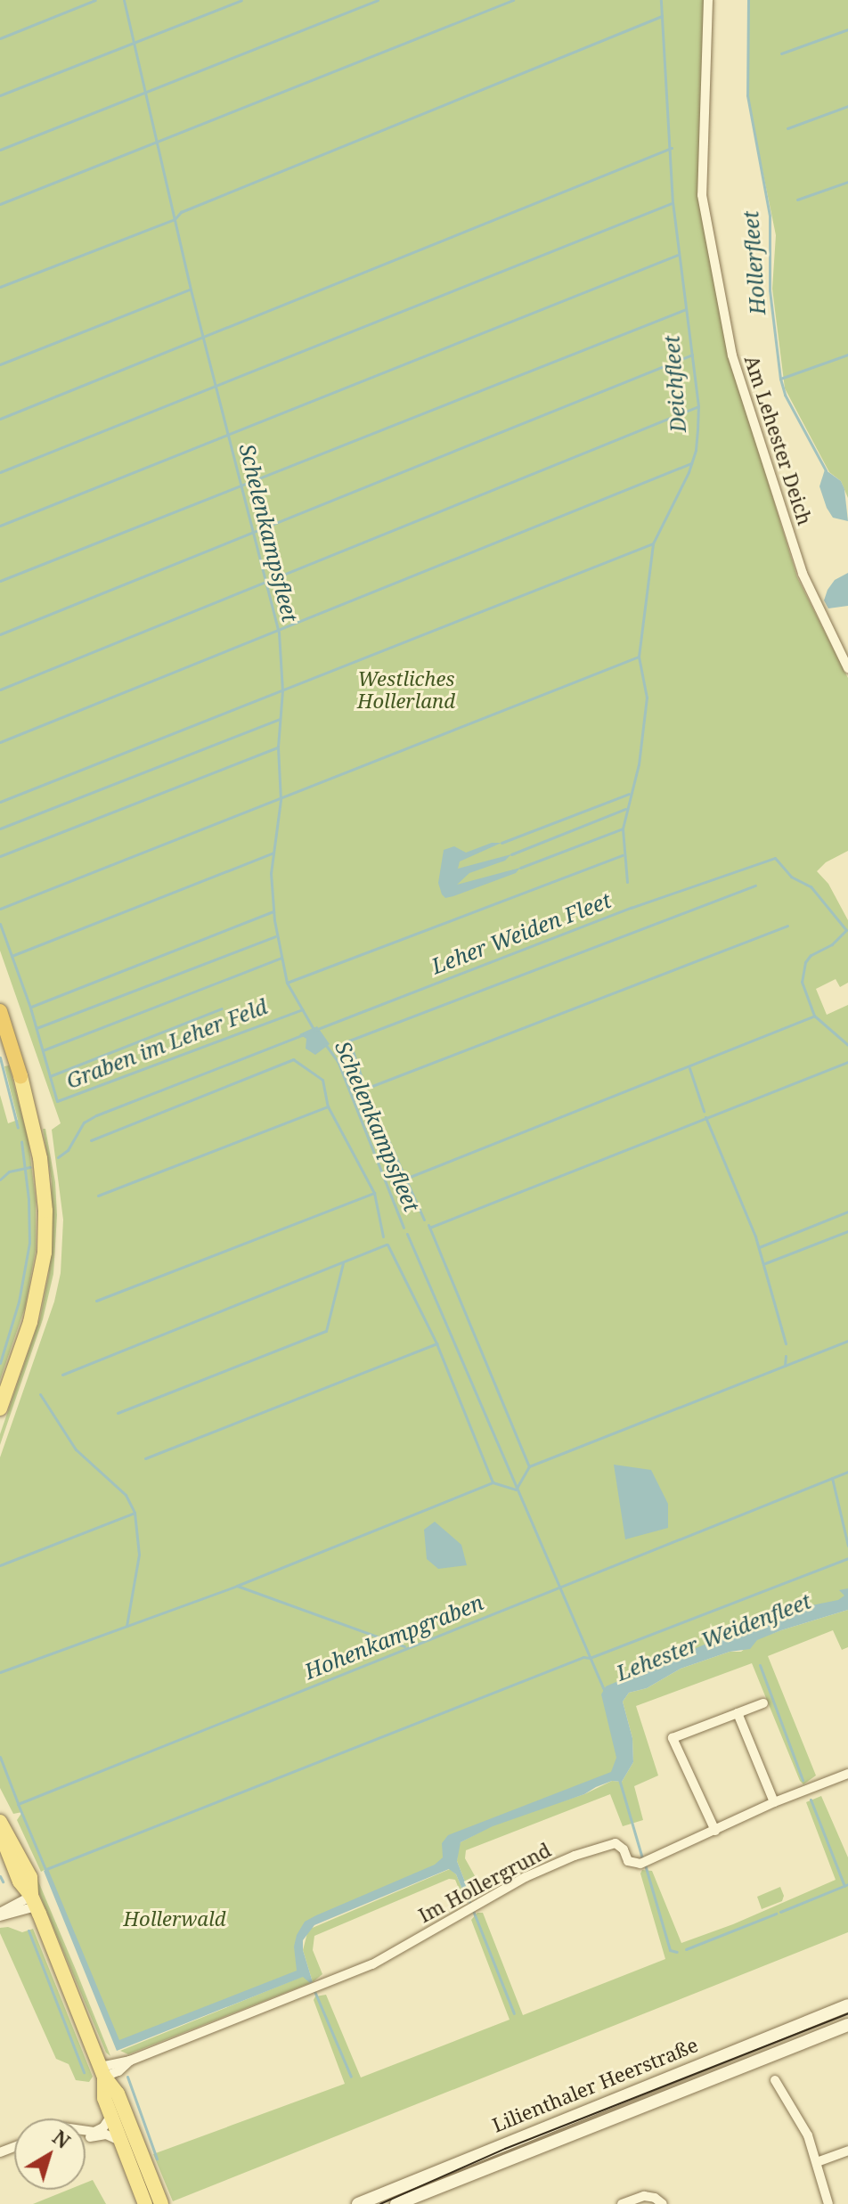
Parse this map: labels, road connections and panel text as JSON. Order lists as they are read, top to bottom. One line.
{"streets":{"main road":["Lilienthaler Heerstraße"],"street":["Am Lehester Deich","Im Hollergrund"]},"water":["Hollerfleet","Deichfleet","Schelenkampsfleet","Leher Weiden Fleet","Graben im Leher Feld","Hohenkampgraben","Lehester Weidenfleet"],"parks":["Westliches Hollerland","Hollerwald"],"north":"top right"}
